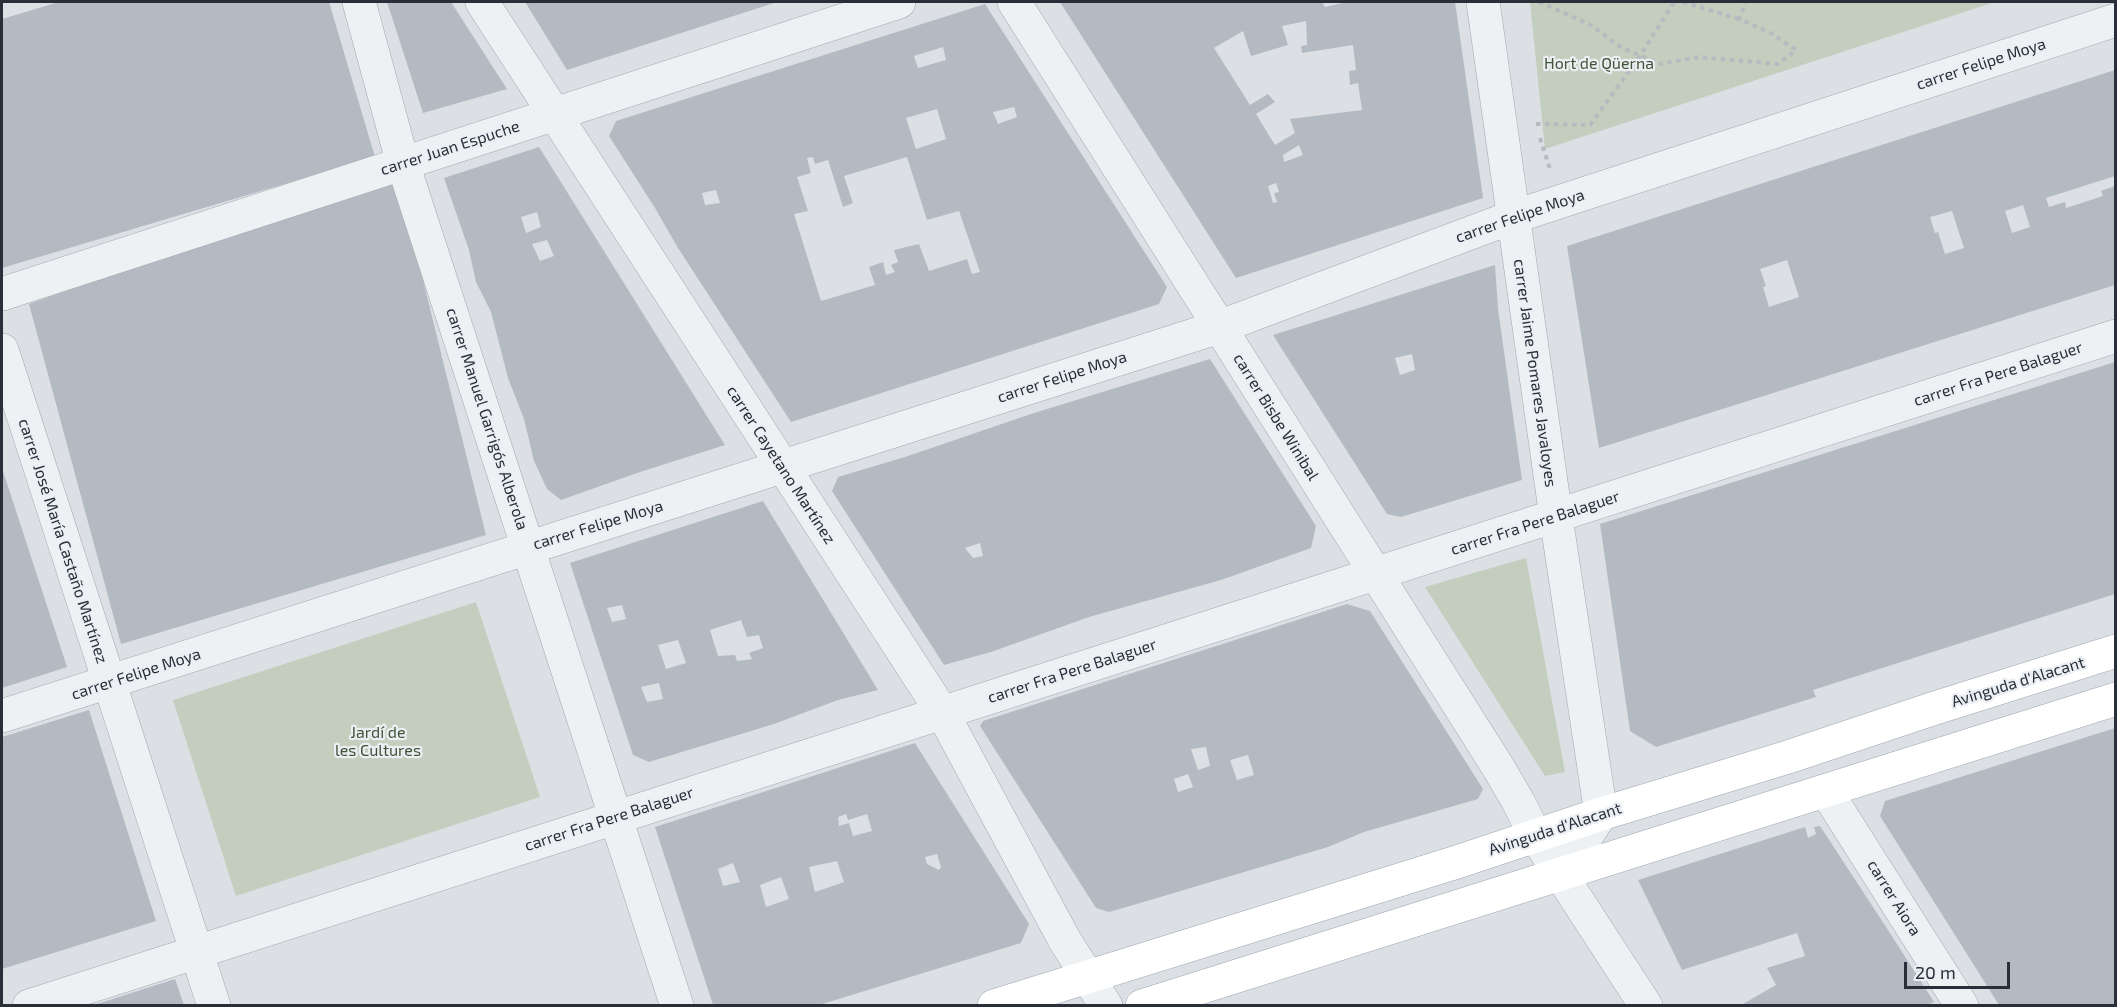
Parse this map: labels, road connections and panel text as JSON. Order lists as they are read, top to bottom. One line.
{"streets":{"main road":["Avinguda d'Alacant"],"street":["carrer Felipe Moya","carrer Juan Espuche","carrer Jaime Pomares Javaloyes","carrer Fra Pere Balaguer","carrer Bisbe Winibal","carrer Manuel Garrigós Alberola","carrer Cayetano Martínez","carrer José María Castaño Martínez","carrer Aiora"]},"crossings":[["carrer Felipe Moya","carrer Jaime Pomares Javaloyes"],["carrer Felipe Moya","carrer Bisbe Winibal"],["carrer Felipe Moya","carrer Manuel Garrigós Alberola"],["carrer Felipe Moya","carrer Cayetano Martínez"],["carrer Felipe Moya","carrer José María Castaño Martínez"],["carrer Juan Espuche","carrer Manuel Garrigós Alberola"],["carrer Juan Espuche","carrer Cayetano Martínez"],["carrer Jaime Pomares Javaloyes","carrer Fra Pere Balaguer"],["carrer Jaime Pomares Javaloyes","Avinguda d'Alacant"],["carrer Fra Pere Balaguer","carrer Bisbe Winibal"],["carrer Fra Pere Balaguer","carrer Manuel Garrigós Alberola"],["carrer Fra Pere Balaguer","carrer Cayetano Martínez"],["carrer Fra Pere Balaguer","carrer José María Castaño Martínez"],["carrer Bisbe Winibal","Avinguda d'Alacant"],["carrer Cayetano Martínez","Avinguda d'Alacant"]],"parks":["Hort de Qüerna","Jardí de les Cultures"],"scale_bar":"20 m"}
